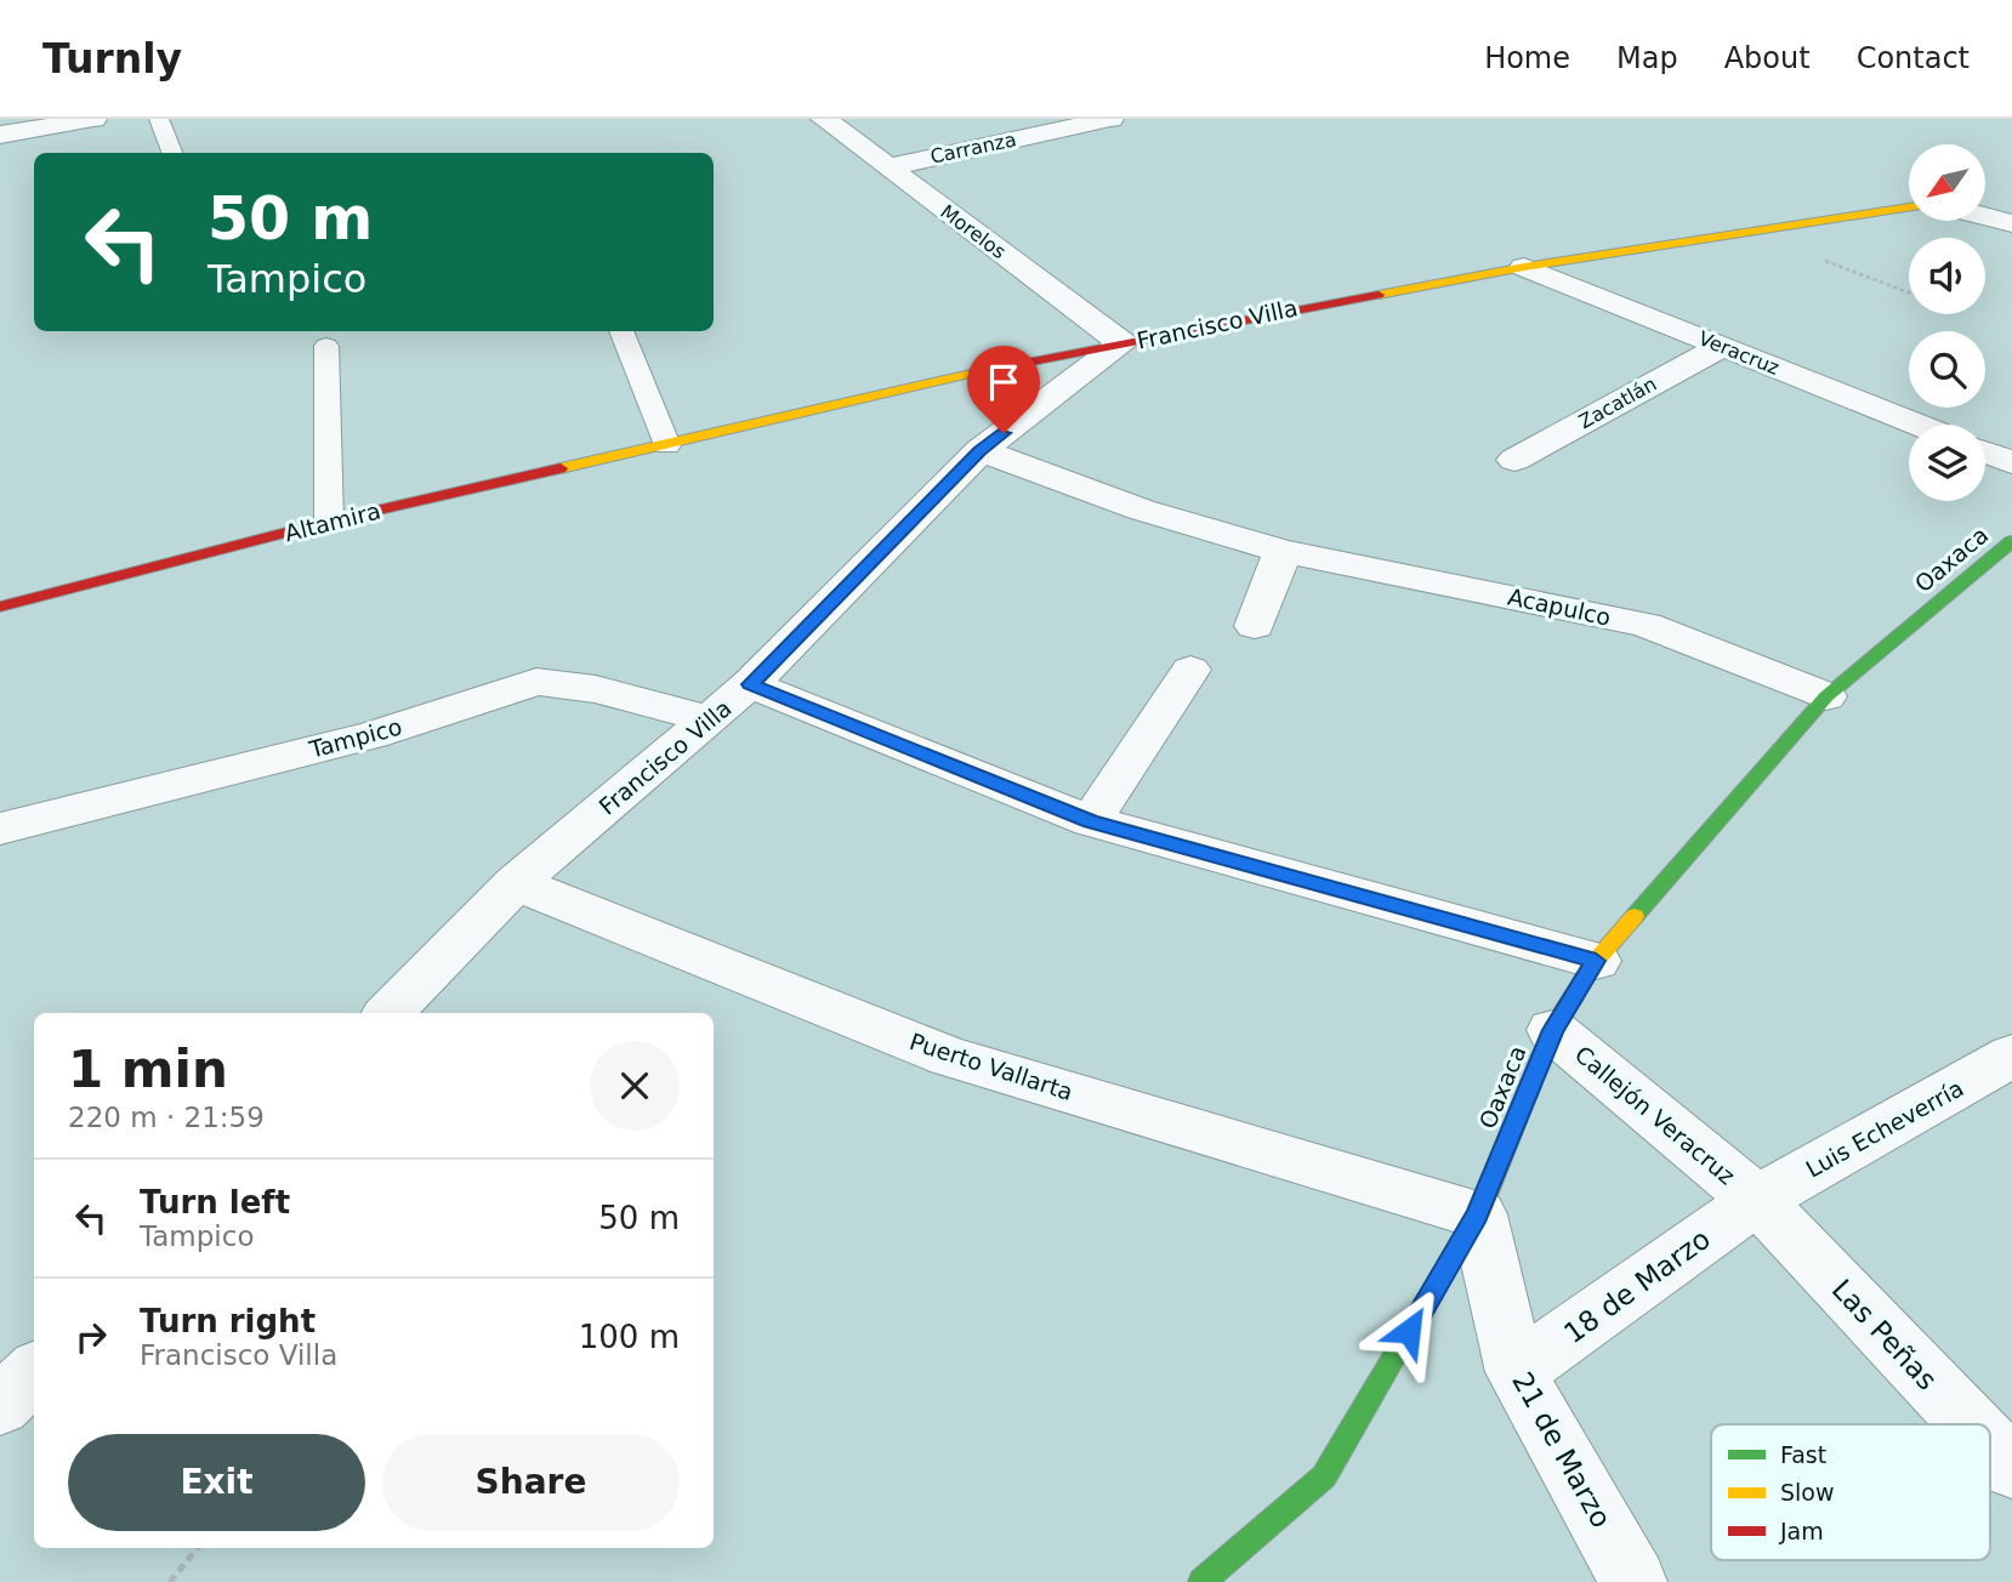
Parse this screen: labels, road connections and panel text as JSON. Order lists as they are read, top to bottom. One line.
{"streets":{"street":["Carranza","Morelos","Francisco Villa","Veracruz","Zacatlán","Altamira","Oaxaca","Acapulco","Tampico","Puerto Vallarta","Callejón Veracruz","Luis Echeverría","18 de Marzo","Las Peñas","21 de Marzo"]},"crossings":[["Carranza","Morelos"],["Morelos","Francisco Villa"],["Morelos","Altamira"],["Francisco Villa","Veracruz"],["Francisco Villa","Altamira"],["Francisco Villa","Acapulco"],["Francisco Villa","Tampico"],["Francisco Villa","Puerto Vallarta"],["Veracruz","Zacatlán"],["Oaxaca","Acapulco"],["Oaxaca","Puerto Vallarta"],["Oaxaca","Callejón Veracruz"],["Oaxaca","21 de Marzo"],["Puerto Vallarta","21 de Marzo"],["Callejón Veracruz","Luis Echeverría"],["Callejón Veracruz","18 de Marzo"],["Callejón Veracruz","Las Peñas"],["Luis Echeverría","18 de Marzo"],["Luis Echeverría","Las Peñas"],["18 de Marzo","Las Peñas"],["18 de Marzo","21 de Marzo"]],"legend":["Fast","Slow","Jam"],"north":"bottom left","page":{"header":"Turnly","nav":["Home","Map","About","Contact"],"turn":["50 m","Tampico"],"heading":["1 min","220 m · 21:59"],"list":[{"name":"Turn left","note":"Tampico","value":"50 m"},{"name":"Turn right","note":"Francisco Villa","value":"100 m"}],"buttons":["Exit","Share"]}}
